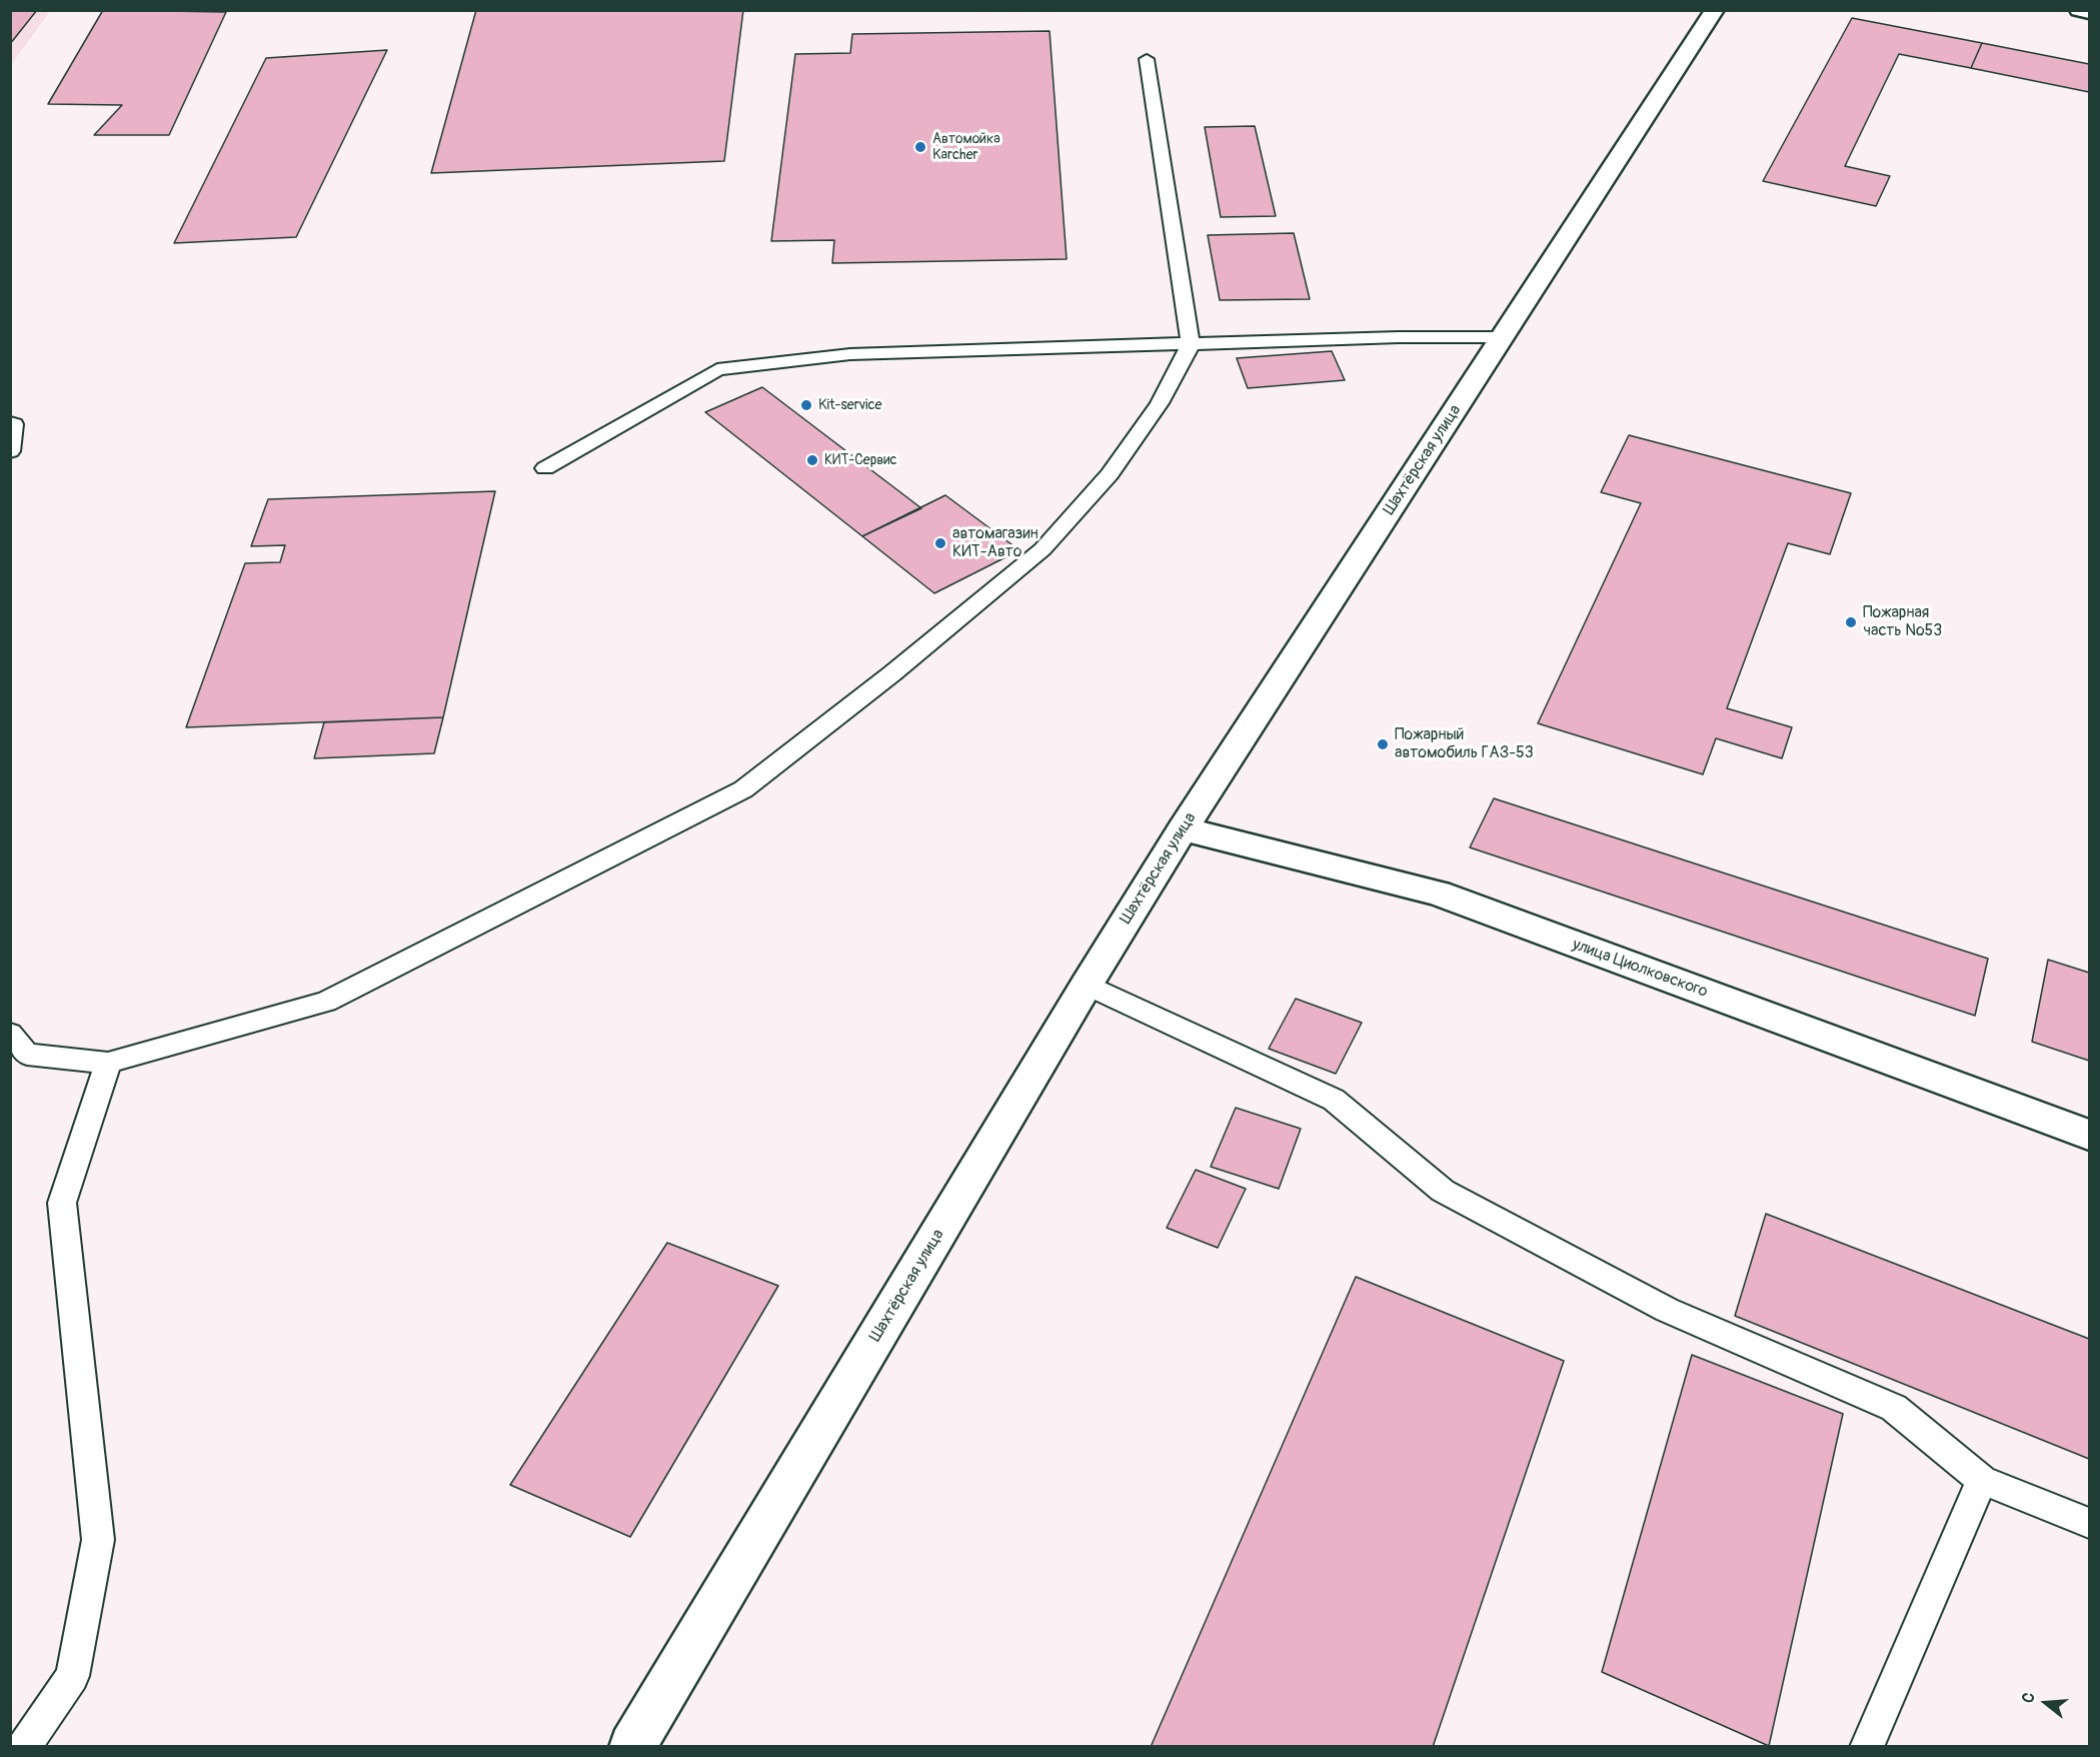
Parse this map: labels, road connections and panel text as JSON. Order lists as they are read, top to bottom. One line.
{"streets":{"main road":["Шахтёрская улица","улица Циолковского"]},"crossings":[["Шахтёрская улица","улица Циолковского"]],"places":["Автомойка Karcher","Kit-service","КИТ-Сервис","автомагазин КИТ-Авто","Пожарная часть №53","Пожарный автомобиль ГАЗ-53"],"north":"left"}
